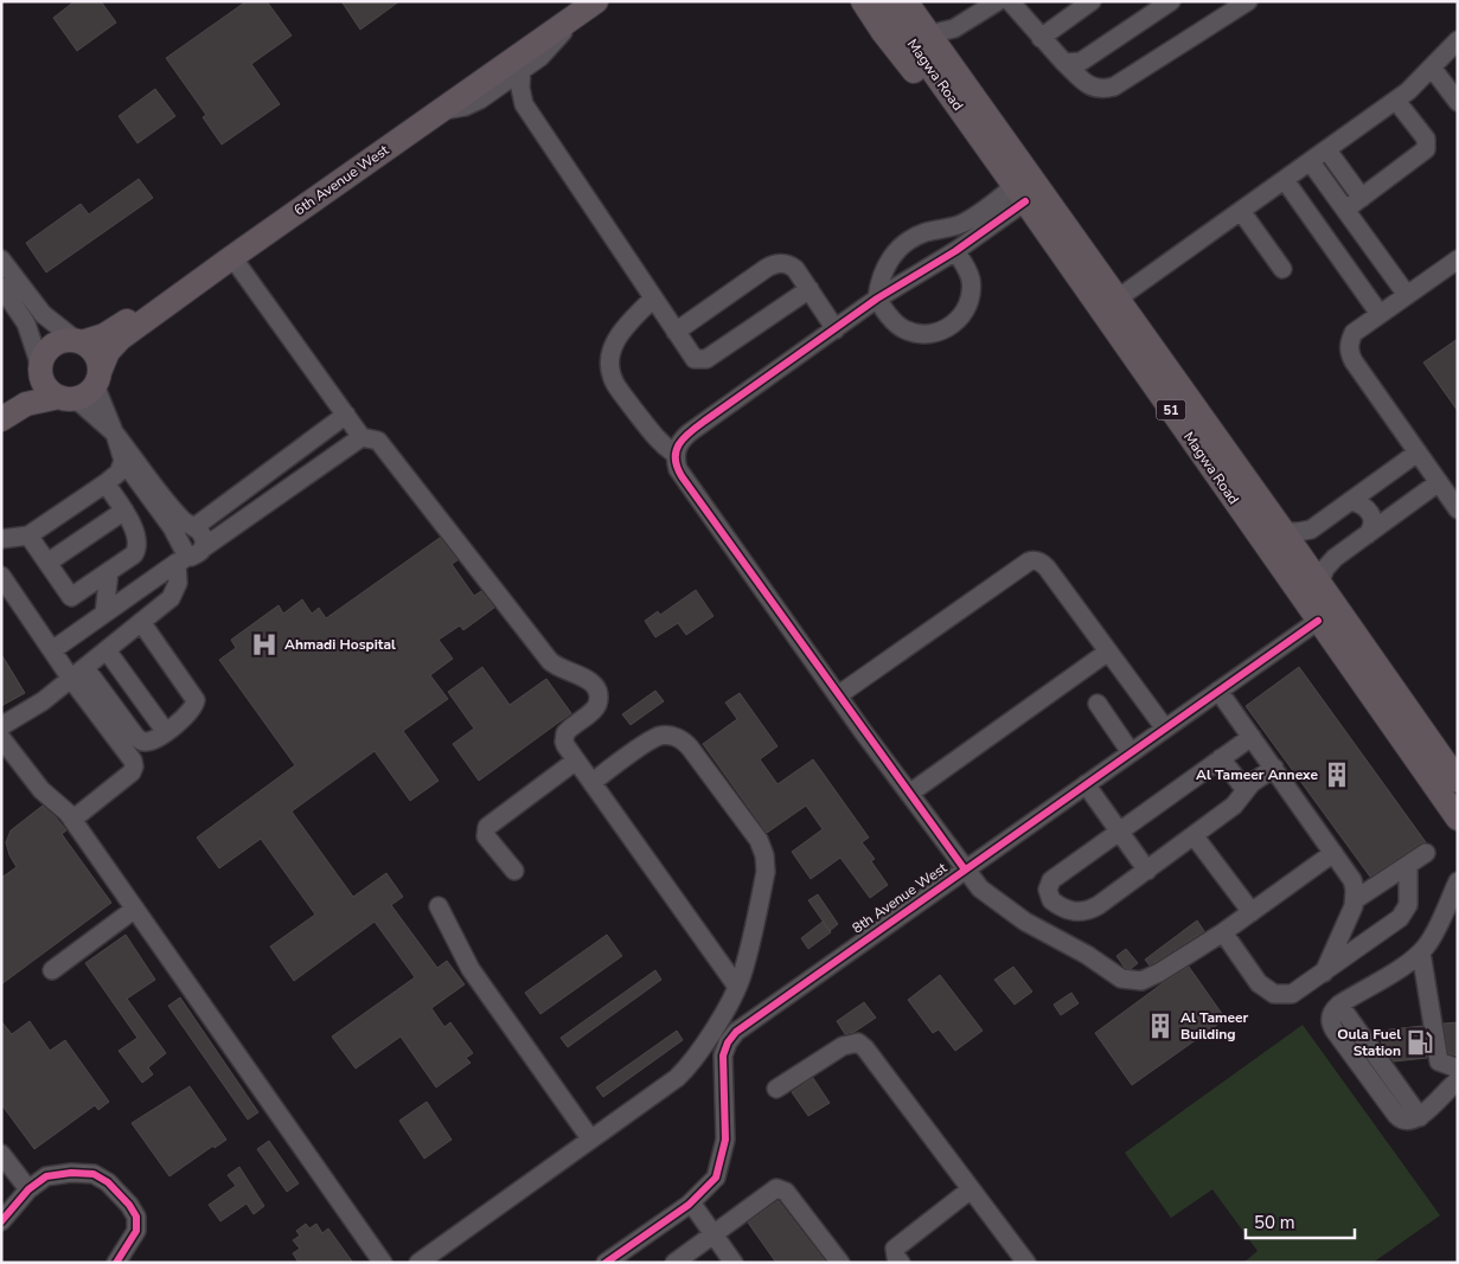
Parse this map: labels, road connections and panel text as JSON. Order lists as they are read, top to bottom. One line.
{"streets":{"main road":["Magwa Road","6th Avenue West","51"],"street":["8th Avenue West"]},"crossings":[["Magwa Road","8th Avenue West"]],"places":{"hospital":["Ahmadi Hospital"],"building":["Al Tameer Annexe","Al Tameer Building"],"fuel station":["Oula Fuel Station"]},"scale_bar":"50 m"}
